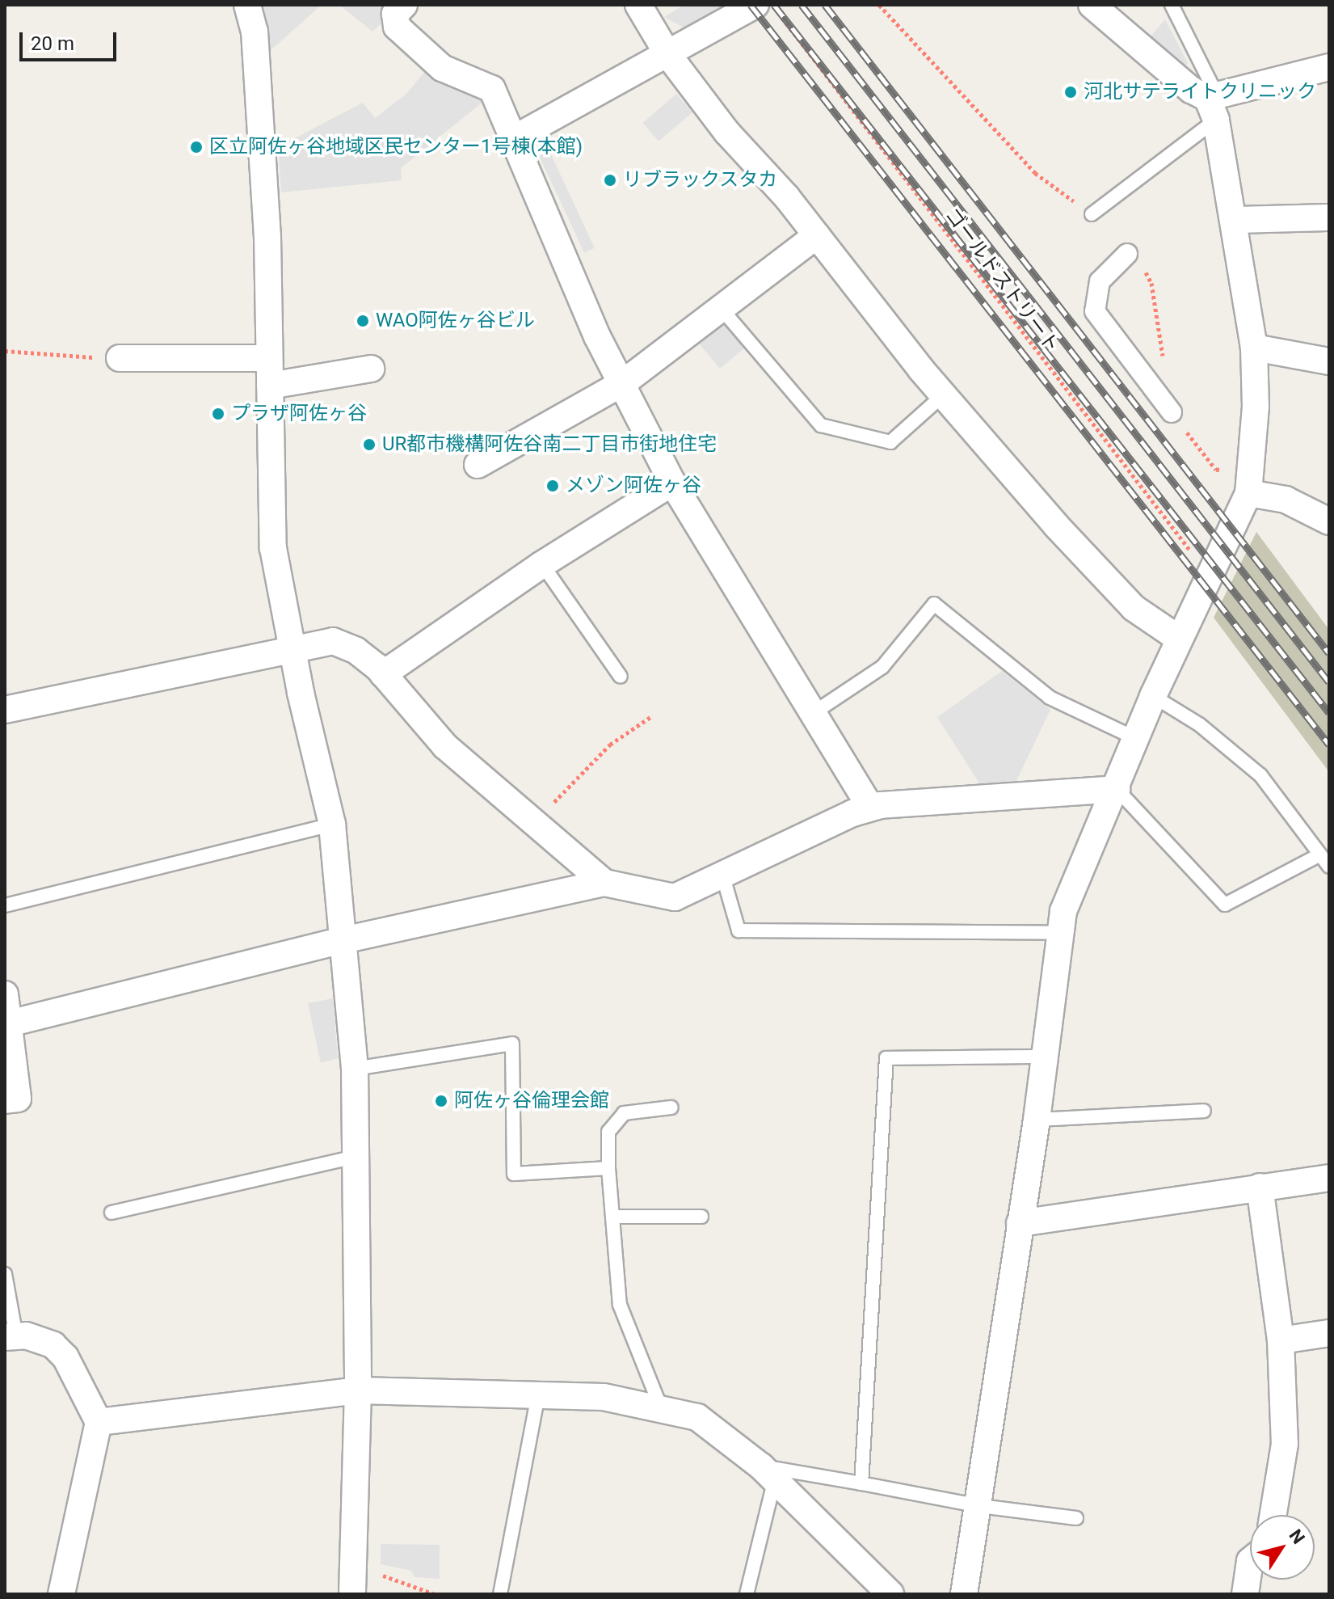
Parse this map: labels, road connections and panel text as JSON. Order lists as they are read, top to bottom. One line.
{"streets":{"path":["ゴールドストリート"]},"places":["河北サテライトクリニック","区立阿佐ヶ谷地域区民センター1号棟(本館)","リブラックスタカ","WAO阿佐ヶ谷ビル","プラザ阿佐ヶ谷","UR都市機構阿佐谷南二丁目市街地住宅","メゾン阿佐ヶ谷","阿佐ヶ谷倫理会館"],"scale_bar":"20 m","north":"top right"}
